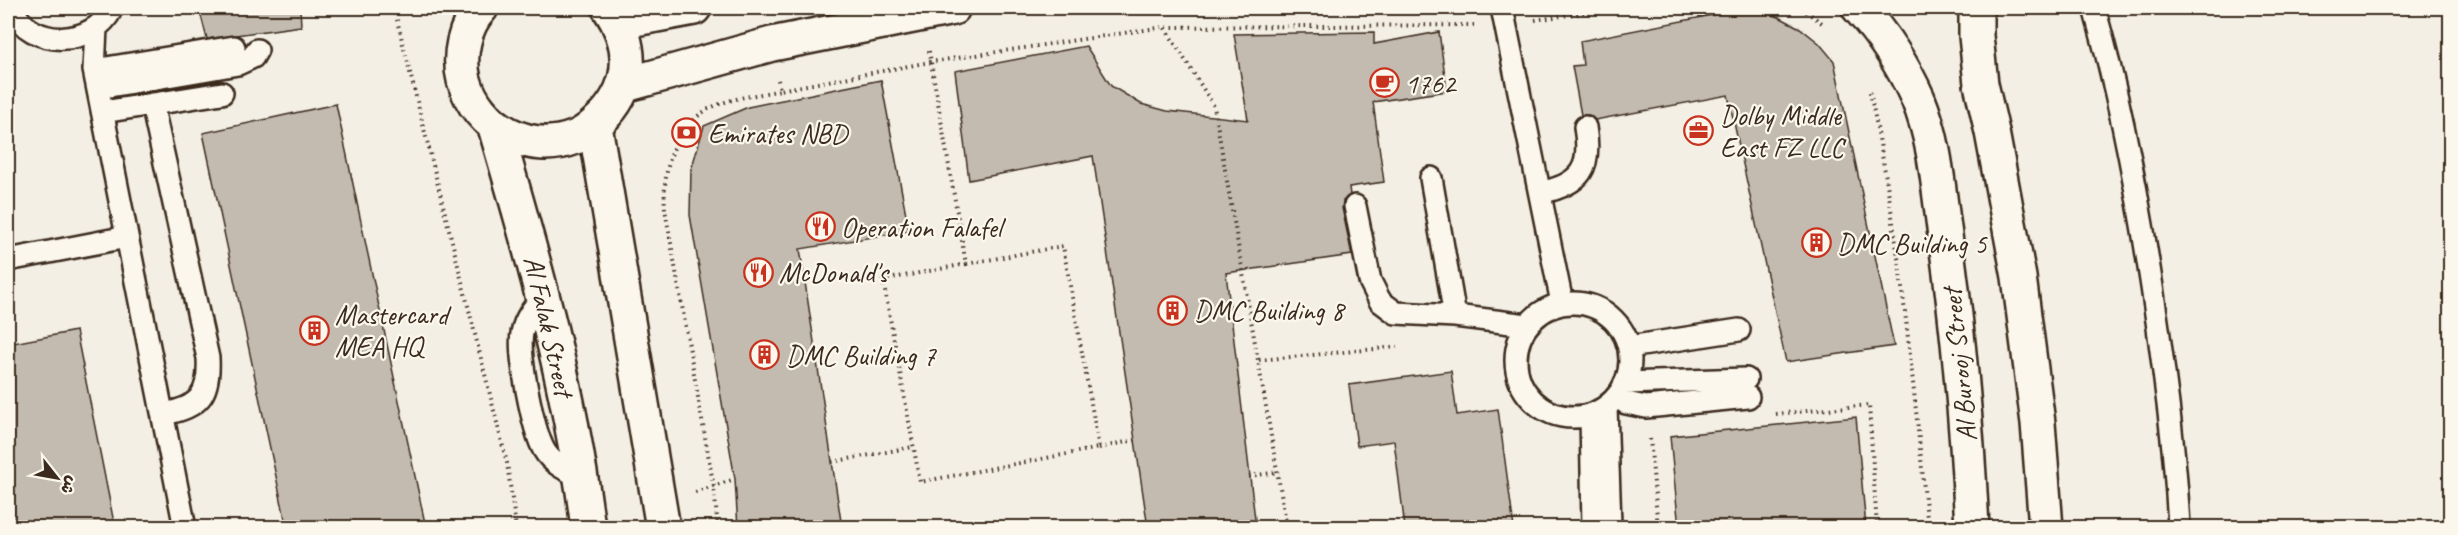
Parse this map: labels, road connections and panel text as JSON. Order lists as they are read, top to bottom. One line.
{"streets":{"street":["Al Falak Street","Al Burooj Street"]},"places":{"cafe":["1762"],"office":["Dolby Middle East FZ LLC"],"bank":["Emirates NBD"],"restaurant":["Operation Falafel","McDonald's"],"building":["DMC Building 5","DMC Building 8","Mastercard MEA HQ","DMC Building 7"]},"north":"bottom right"}
